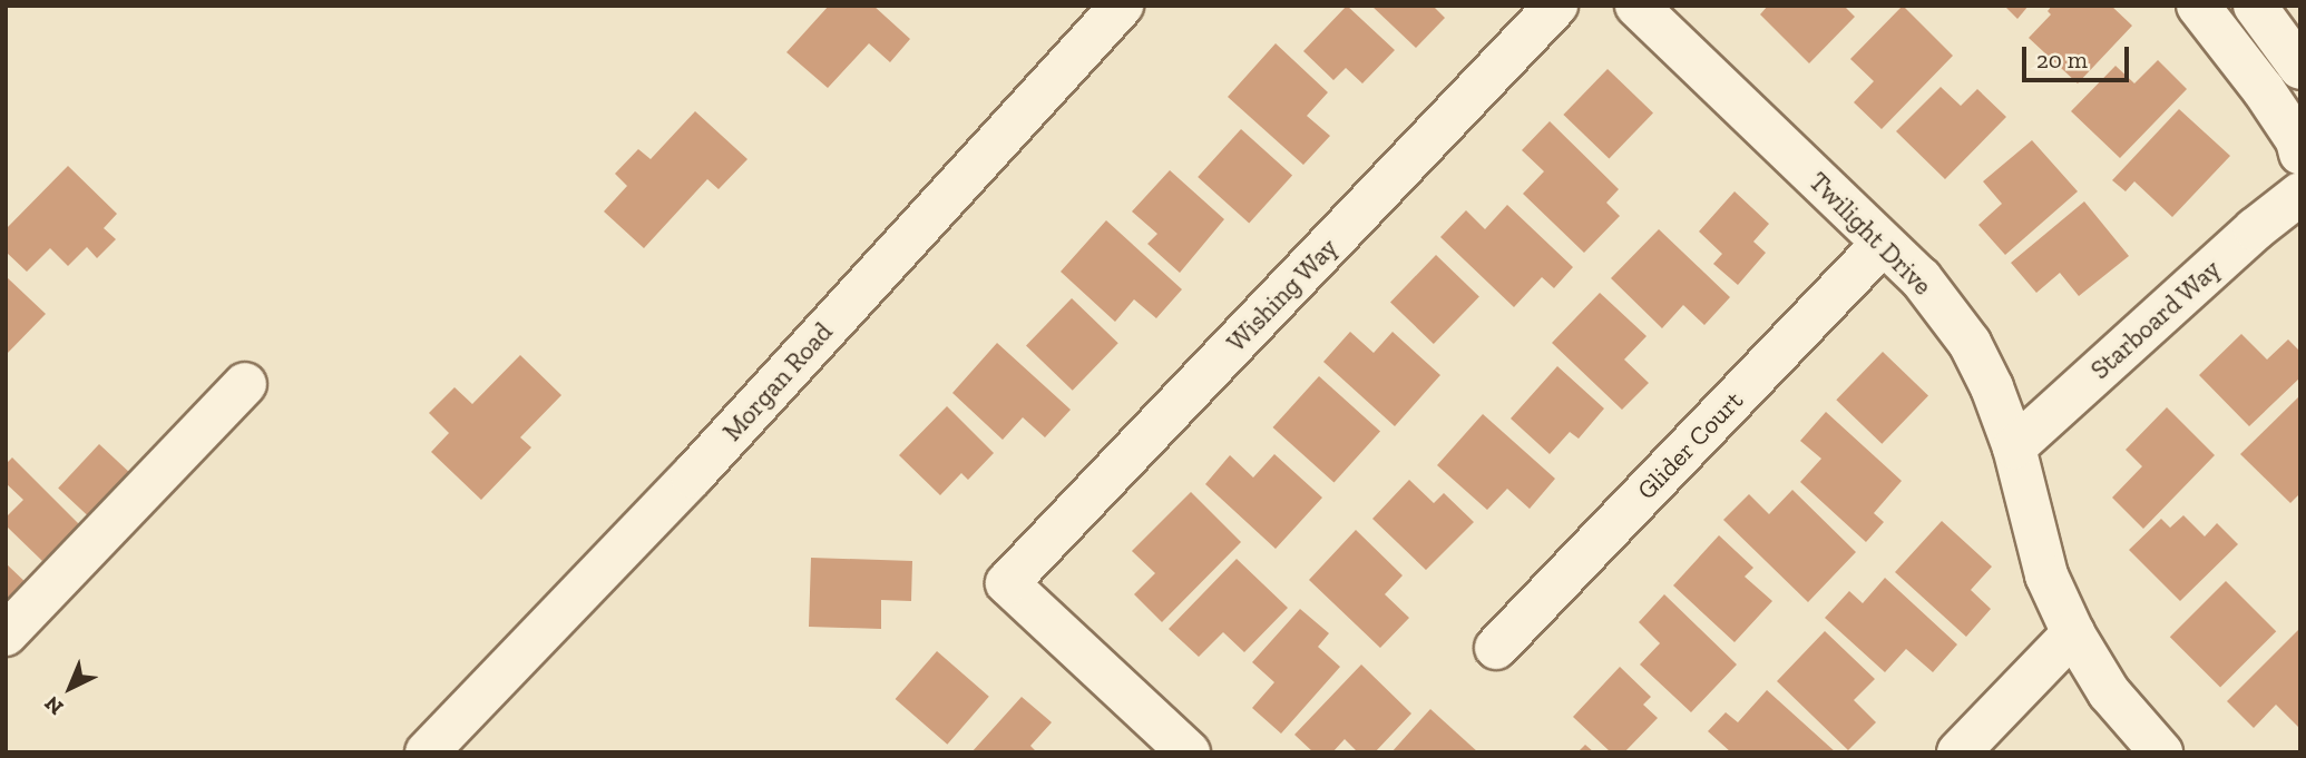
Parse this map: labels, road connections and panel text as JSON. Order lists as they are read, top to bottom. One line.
{"streets":{"street":["Twilight Drive","Wishing Way","Starboard Way","Morgan Road","Glider Court"]},"crossings":[["Twilight Drive","Starboard Way"],["Twilight Drive","Glider Court"]],"scale_bar":"20 m","north":"bottom left"}
